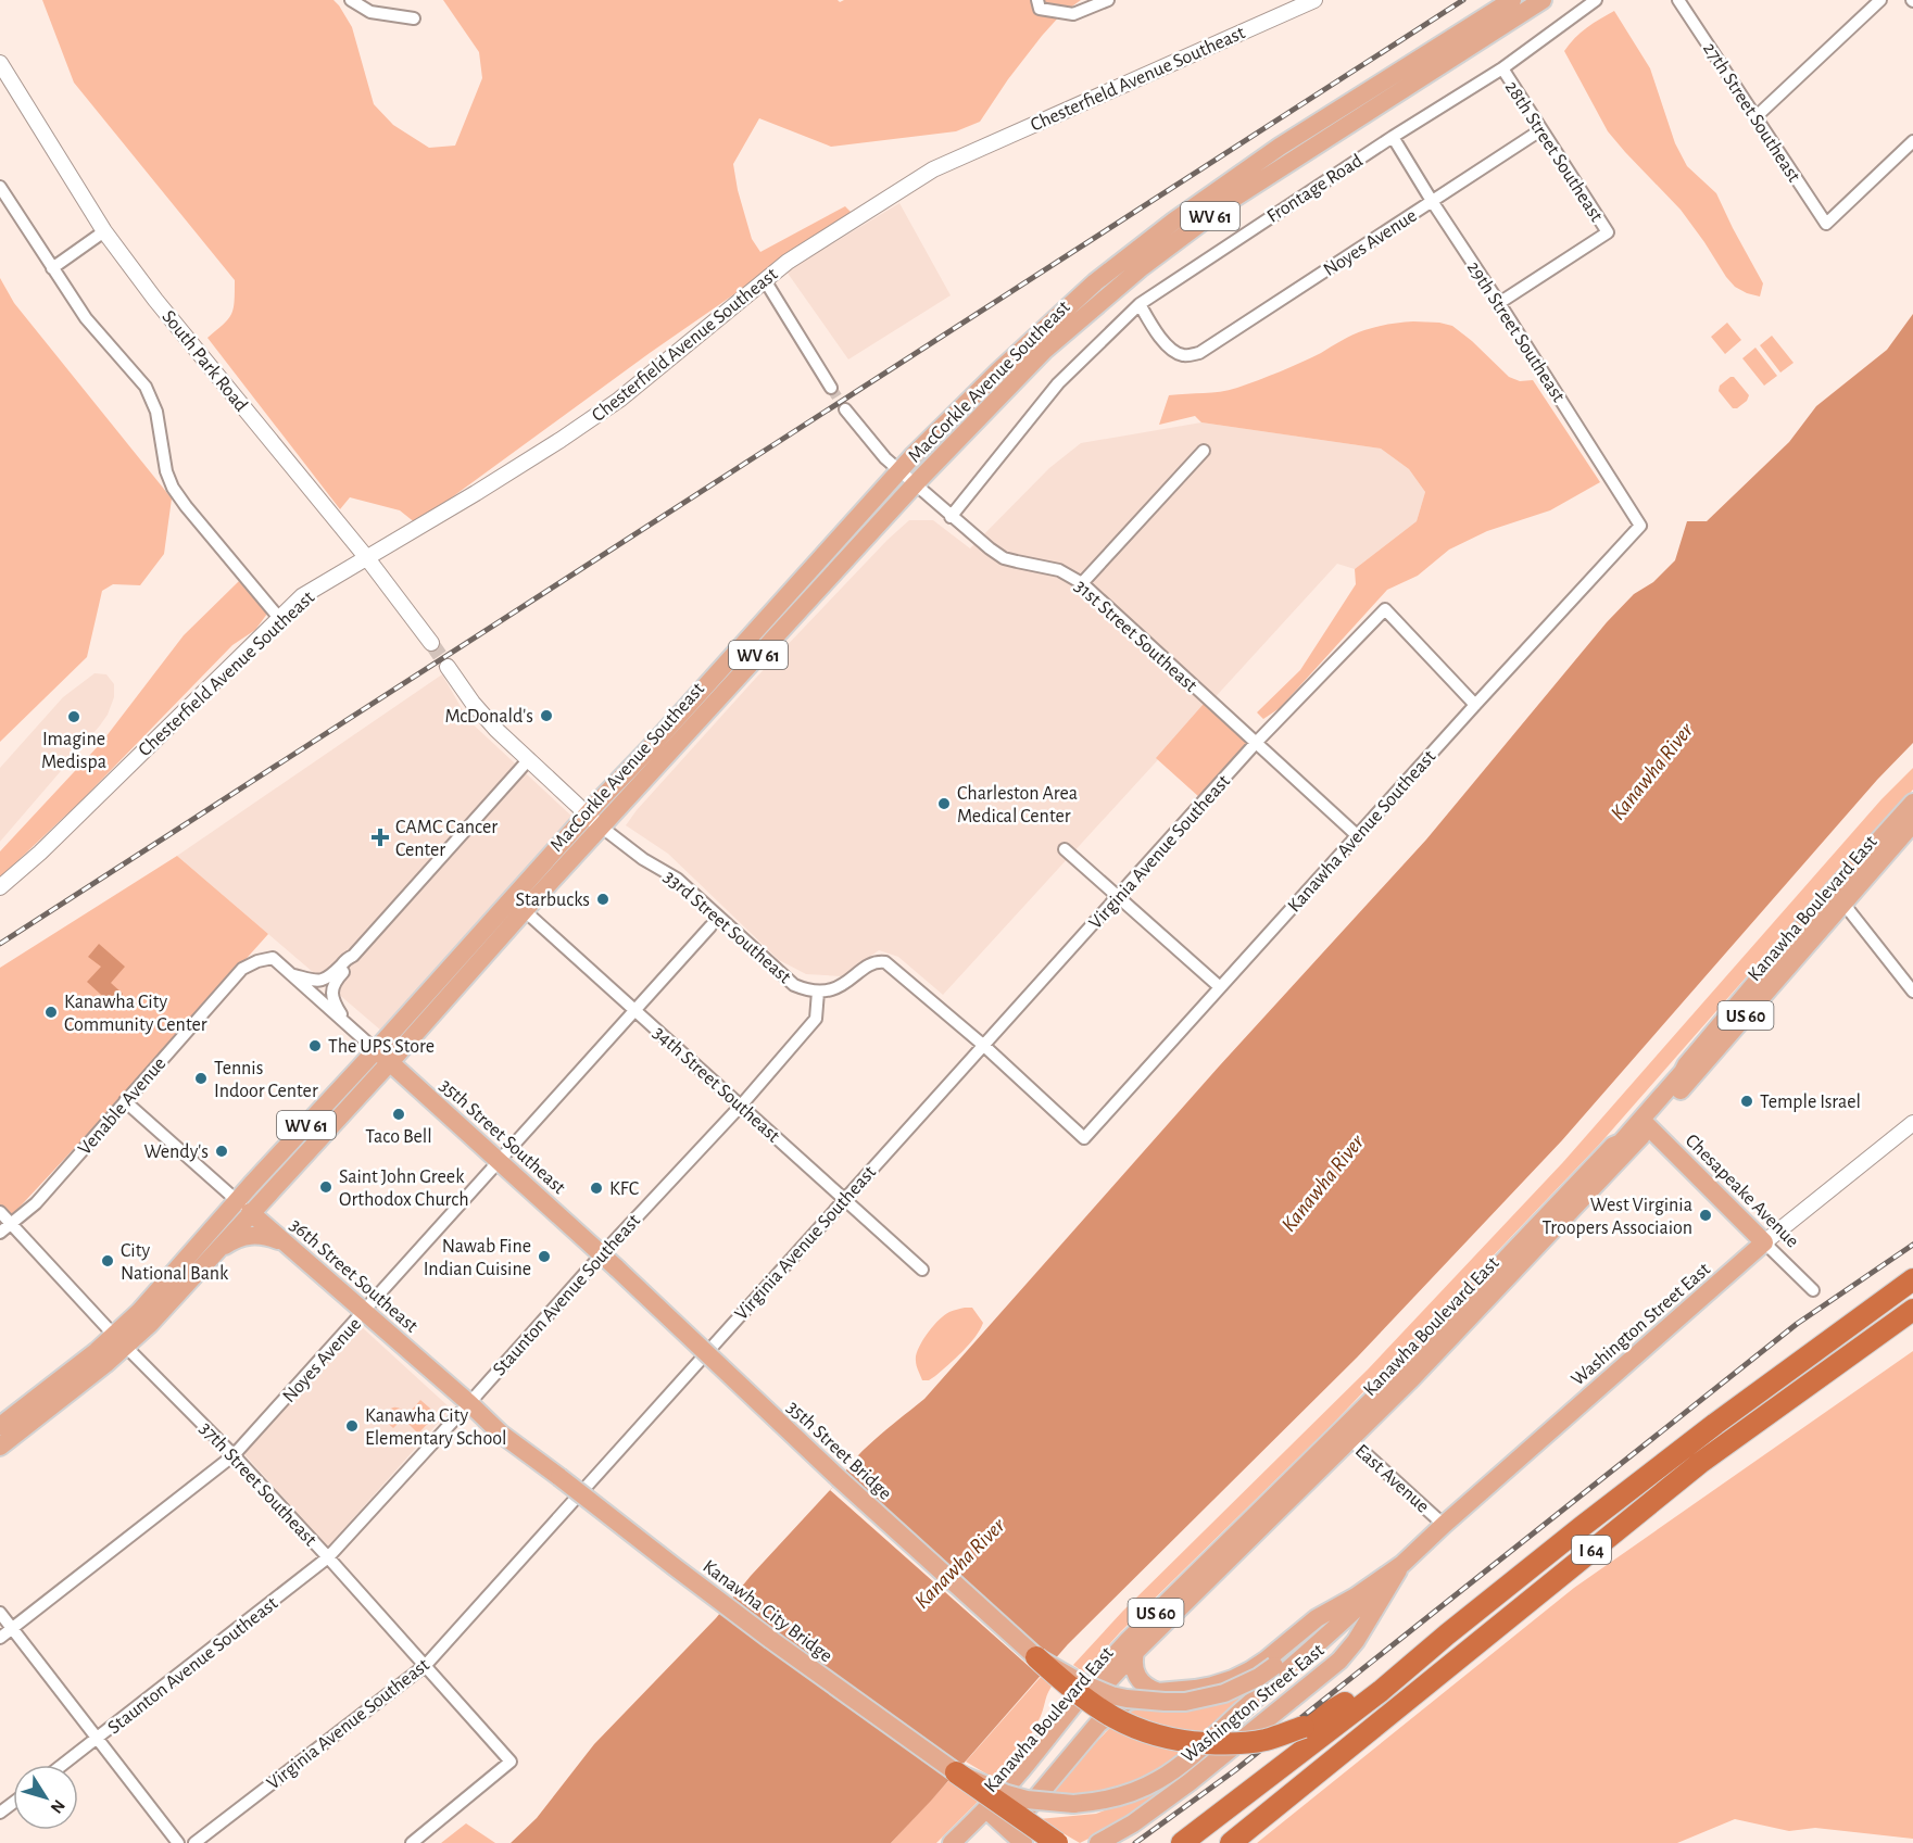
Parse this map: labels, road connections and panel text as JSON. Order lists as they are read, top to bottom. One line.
{"streets":{"highway":["I 64"],"main road":["WV 61","MacCorkle Avenue Southeast","Kanawha Boulevard East","US 60","35th Street Southeast","Chesapeake Avenue","36th Street Southeast","Washington Street East","35th Street Bridge","Kanawha City Bridge"],"street":["Chesterfield Avenue Southeast","27th Street Southeast","28th Street Southeast","Frontage Road","Noyes Avenue","29th Street Southeast","South Park Road","31st Street Southeast","Kanawha Avenue Southeast","Virginia Avenue Southeast","33rd Street Southeast","34th Street Southeast","Venable Avenue","Staunton Avenue Southeast","East Avenue","37th Street Southeast"]},"crossings":[["Chesterfield Avenue Southeast","South Park Road"],["28th Street Southeast","Frontage Road"],["28th Street Southeast","Noyes Avenue"],["28th Street Southeast","29th Street Southeast"],["Frontage Road","Noyes Avenue"],["Frontage Road","29th Street Southeast"],["Frontage Road","31st Street Southeast"],["Noyes Avenue","29th Street Southeast"],["Noyes Avenue","34th Street Southeast"],["Noyes Avenue","35th Street Southeast"],["Noyes Avenue","36th Street Southeast"],["Noyes Avenue","37th Street Southeast"],["29th Street Southeast","Kanawha Avenue Southeast"],["MacCorkle Avenue Southeast","31st Street Southeast"],["MacCorkle Avenue Southeast","33rd Street Southeast"],["MacCorkle Avenue Southeast","34th Street Southeast"],["MacCorkle Avenue Southeast","35th Street Southeast"],["MacCorkle Avenue Southeast","36th Street Southeast"],["MacCorkle Avenue Southeast","37th Street Southeast"],["31st Street Southeast","Kanawha Avenue Southeast"],["31st Street Southeast","Virginia Avenue Southeast"],["Kanawha Avenue Southeast","Virginia Avenue Southeast"],["Virginia Avenue Southeast","34th Street Southeast"],["Virginia Avenue Southeast","37th Street Southeast"],["Kanawha Boulevard East","Chesapeake Avenue"],["Kanawha Boulevard East","East Avenue"],["33rd Street Southeast","Staunton Avenue Southeast"],["34th Street Southeast","Staunton Avenue Southeast"],["Venable Avenue","35th Street Southeast"],["Venable Avenue","36th Street Southeast"],["Venable Avenue","37th Street Southeast"],["35th Street Southeast","Staunton Avenue Southeast"],["35th Street Southeast","35th Street Bridge"],["Chesapeake Avenue","Washington Street East"],["36th Street Southeast","Staunton Avenue Southeast"],["36th Street Southeast","Kanawha City Bridge"],["Staunton Avenue Southeast","37th Street Southeast"],["Washington Street East","35th Street Bridge"],["Washington Street East","East Avenue"],["Washington Street East","Kanawha City Bridge"]],"water":["Kanawha River"],"places":{"other":["McDonald's","Imagine Medispa","Charleston Area Medical Center","Starbucks","Kanawha City Community Center","The UPS Store","Tennis Indoor Center","Temple Israel","Taco Bell","Wendy's","Saint John Greek Orthodox Church","KFC","West Virginia Troopers Associaion","Nawab Fine Indian Cuisine","City National Bank","Kanawha City Elementary School"],"health":["CAMC Cancer Center"]},"north":"bottom right"}
